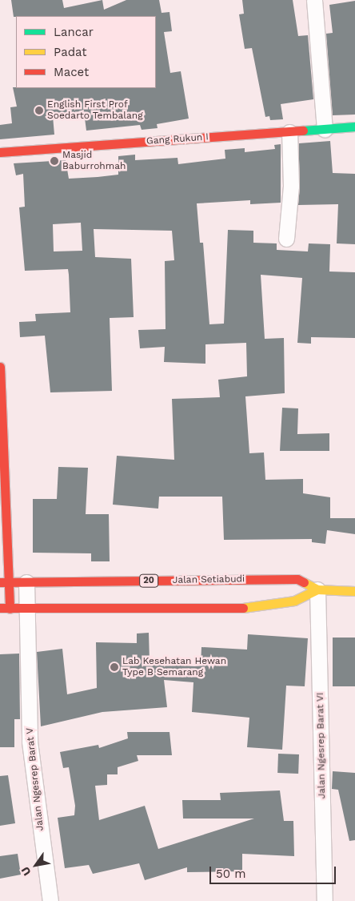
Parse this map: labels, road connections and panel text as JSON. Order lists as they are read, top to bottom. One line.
{"streets":{"main road":["Gang Rukun I","Jalan Setiabudi","20"],"street":["Jalan Ngesrep Barat VI","Jalan Ngesrep Barat V"]},"crossings":[["Jalan Setiabudi","Jalan Ngesrep Barat VI"],["Jalan Setiabudi","Jalan Ngesrep Barat V"]],"places":["English First Prof Soedarto Tembalang","Masjid Baburrohmah","Lab Kesehatan Hewan Type B Semarang"],"legend":["Lancar","Padat","Macet"],"scale_bar":"50 m","north":"bottom left"}
